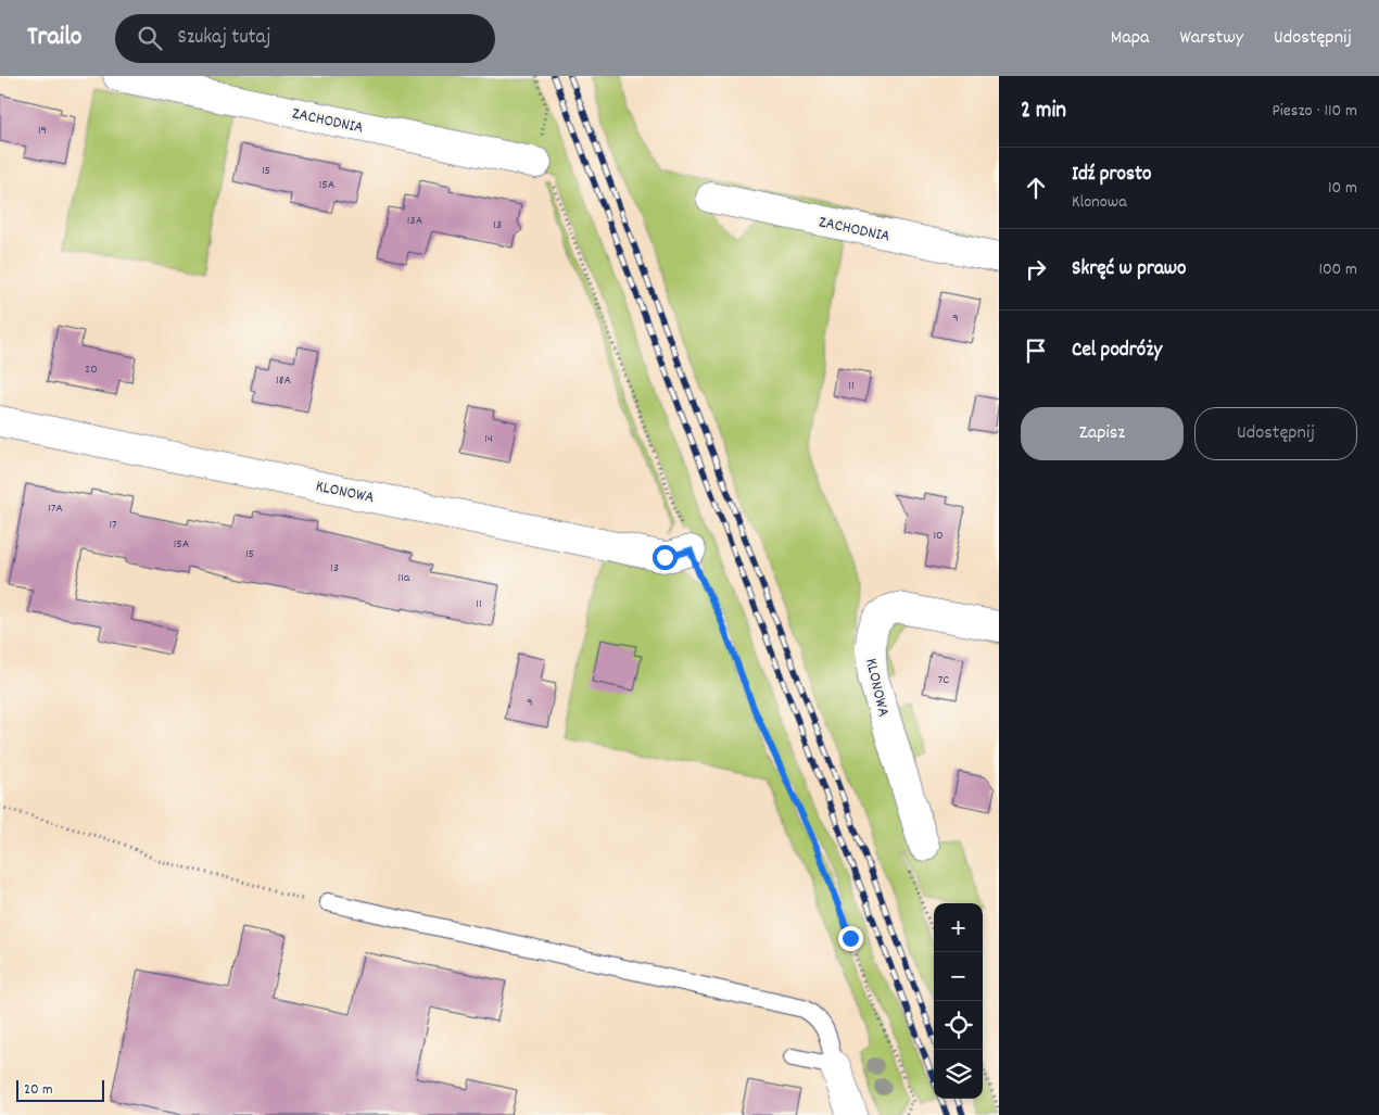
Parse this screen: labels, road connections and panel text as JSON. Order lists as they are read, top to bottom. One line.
{"streets":{"street":["ZACHODNIA","KLONOWA"]},"house_numbers":["19","15","15A","13A","13","9","20","18A","11","14","17A","17","10","15A","15","13","11a","11","7C","9"],"scale_bar":"20 m","page":{"header":"Trailo","search":"Szukaj tutaj","nav":["Mapa","Warstwy","Udostępnij"],"heading":["2 min","Pieszo · 110 m"],"list":[["Idź prosto","Klonowa","10 m"],["Skręć w prawo","100 m"],"Cel podróży"],"buttons":["Zapisz","Udostępnij"],"map_buttons":["+","−"],"scale":"20 m"}}
